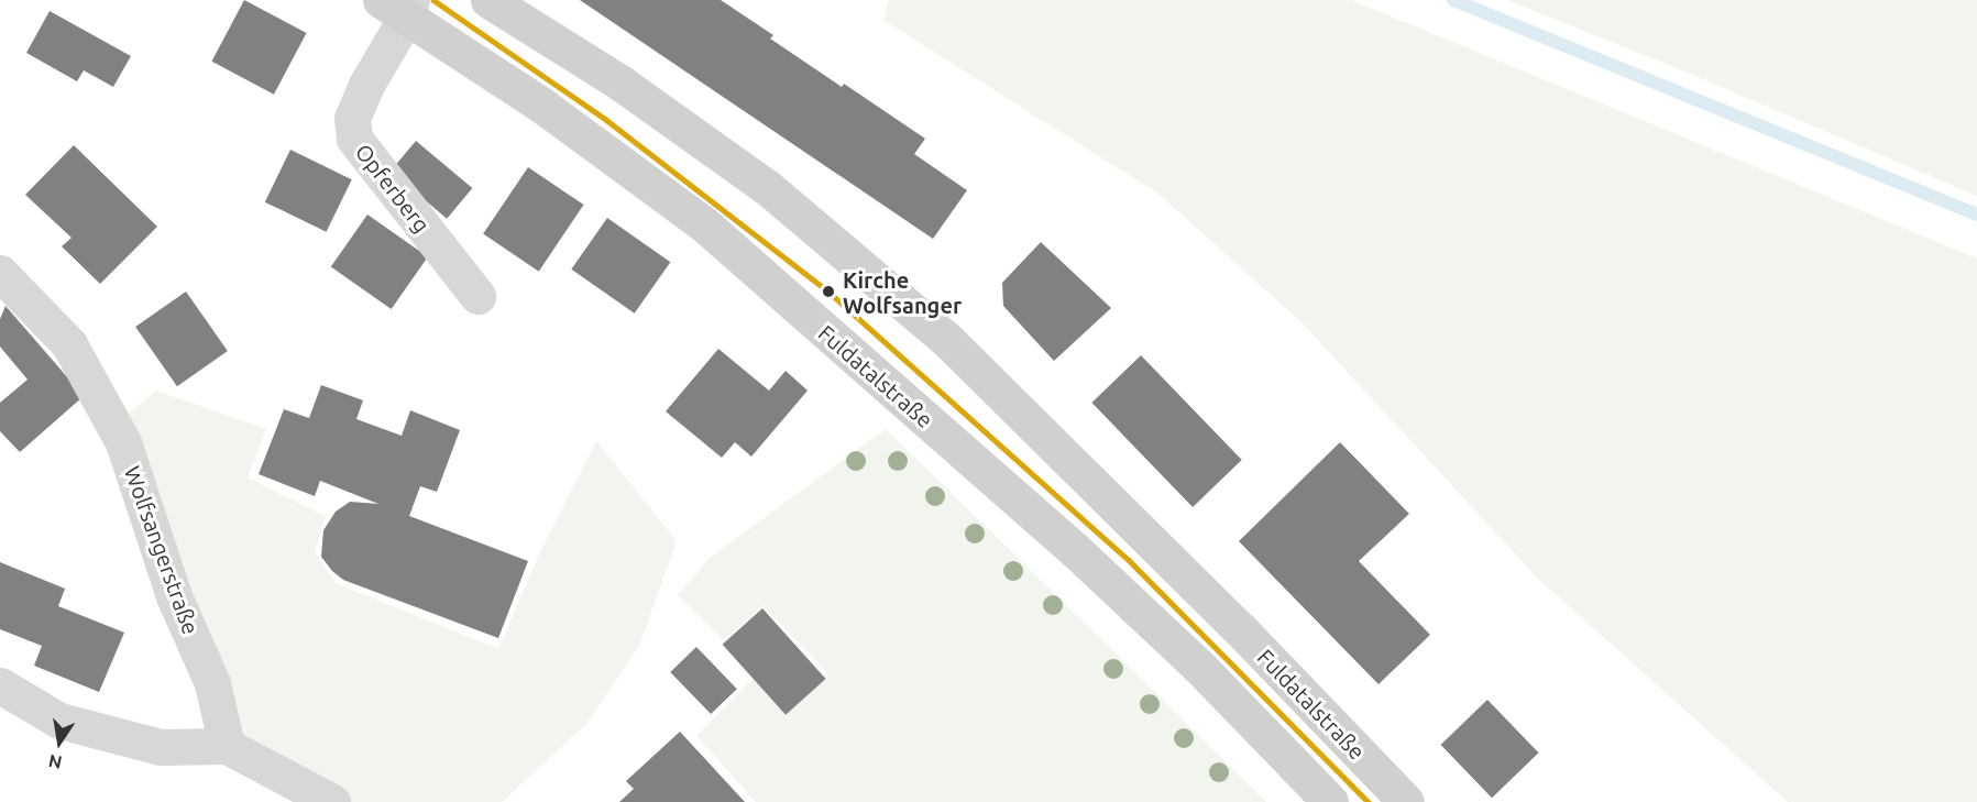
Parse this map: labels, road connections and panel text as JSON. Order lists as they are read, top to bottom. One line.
{"streets":{"main road":["Fuldatalstraße"],"street":["Opferberg","Wolfsangerstraße"]},"crossings":[["Opferberg","Fuldatalstraße"]],"places":["Kirche Wolfsanger"],"north":"bottom"}
